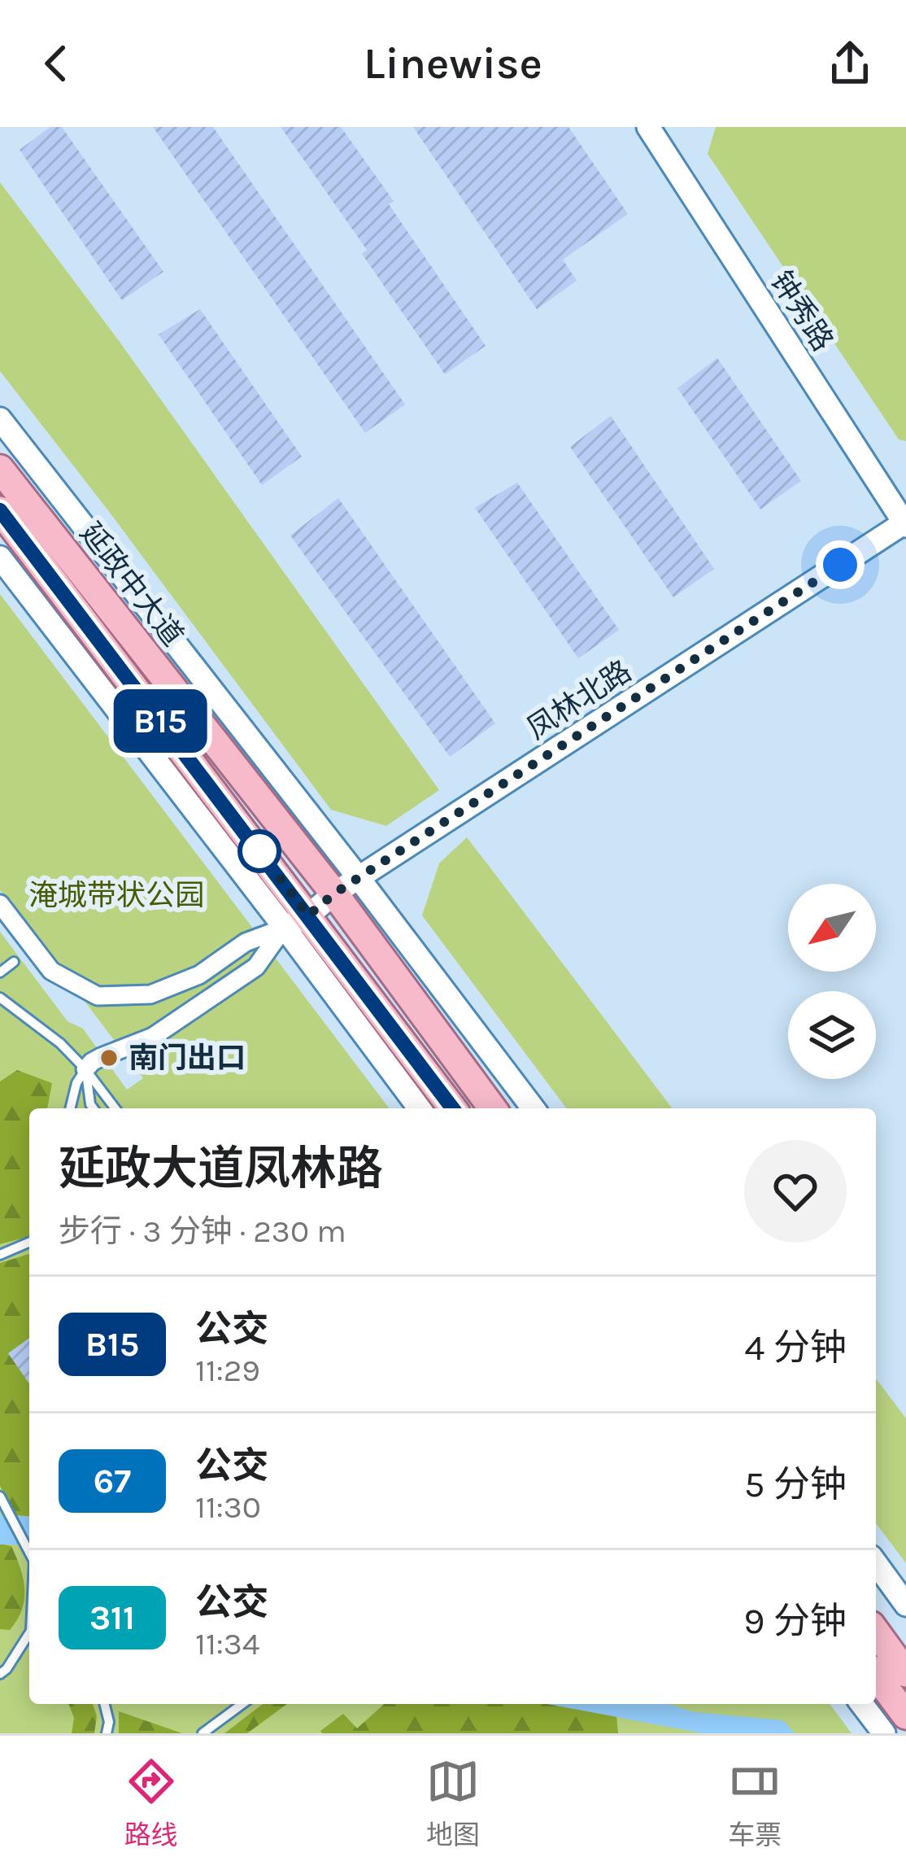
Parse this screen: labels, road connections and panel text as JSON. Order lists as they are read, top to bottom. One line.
{"streets":{"main road":["延政中大道"],"street":["钟秀路","凤林北路"]},"crossings":[["钟秀路","凤林北路"],["延政中大道","凤林北路"]],"parks":["淹城带状公园"],"places":["南门出口"],"lines":["bus line B15"],"north":"bottom left","page":{"header":"Linewise","on_map":"B15","heading":["延政大道凤林路","步行 · 3 分钟 · 230 m"],"list":[{"mark":"B15","name":"公交","note":"11:29","value":"4 分钟"},{"mark":"67","name":"公交","note":"11:30","value":"5 分钟"},{"mark":"311","name":"公交","note":"11:34","value":"9 分钟"}],"tabs":["路线","地图","车票"]}}
